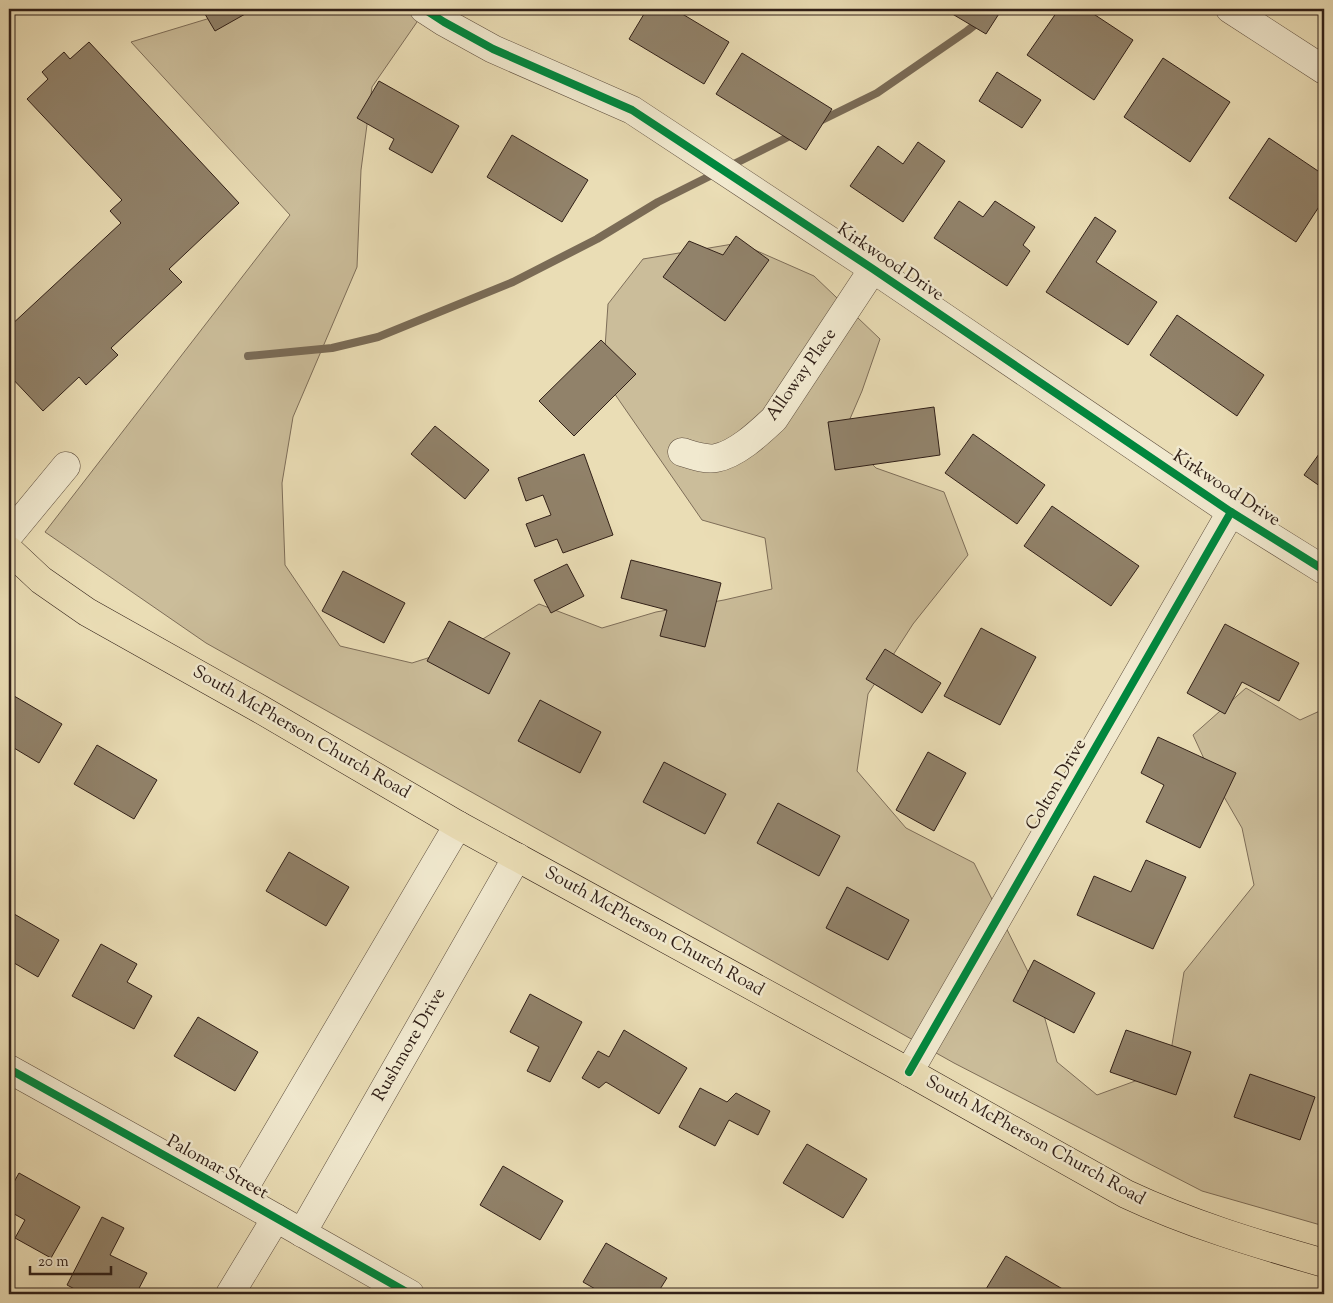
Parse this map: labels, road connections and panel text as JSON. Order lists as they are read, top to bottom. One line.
{"streets":{"main road":["South McPherson Church Road"],"street":["Kirkwood Drive","Alloway Place","Colton Drive","Rushmore Drive","Palomar Street"]},"crossings":[["Kirkwood Drive","Alloway Place"],["Kirkwood Drive","Colton Drive"],["South McPherson Church Road","Colton Drive"],["South McPherson Church Road","Rushmore Drive"],["Rushmore Drive","Palomar Street"]],"scale_bar":"20 m"}
